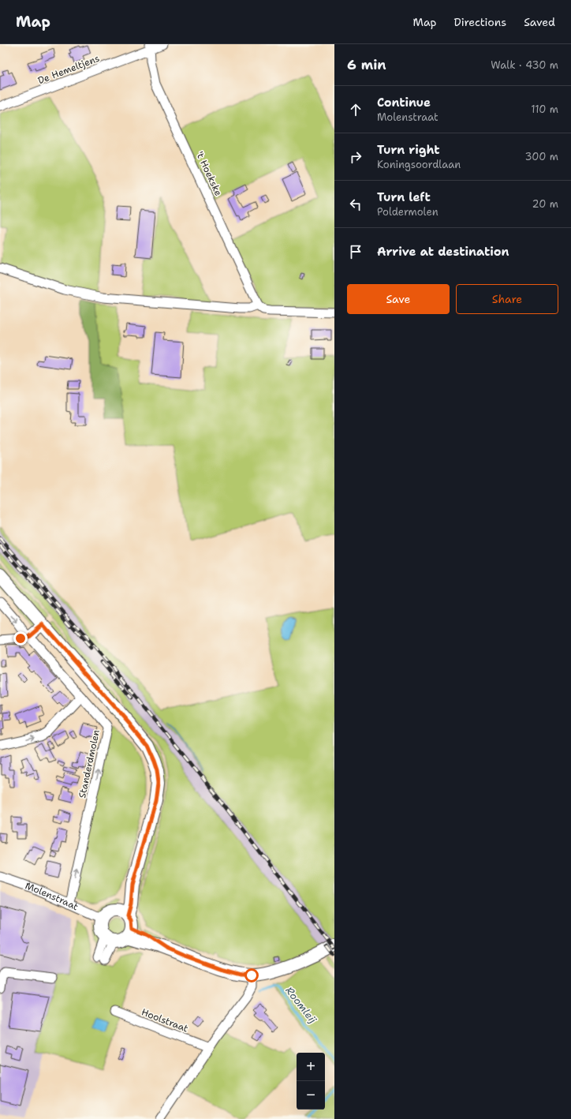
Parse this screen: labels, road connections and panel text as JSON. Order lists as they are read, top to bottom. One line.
{"streets":{"street":["De Hemeltjens","'t Hoekske","Standerdmolen","Molenstraat","Hoolstraat"]},"crossings":[["De Hemeltjens","'t Hoekske"],["Standerdmolen","Molenstraat"]],"water":["Roomleij"],"page":{"header":"Map","nav":["Map","Directions","Saved"],"heading":["6 min","Walk · 430 m"],"list":[["Continue","Molenstraat","110 m"],["Turn right","Koningsoordlaan","300 m"],["Turn left","Poldermolen","20 m"],"Arrive at destination"],"buttons":["Save","Share"],"map_buttons":["+","−"]}}
